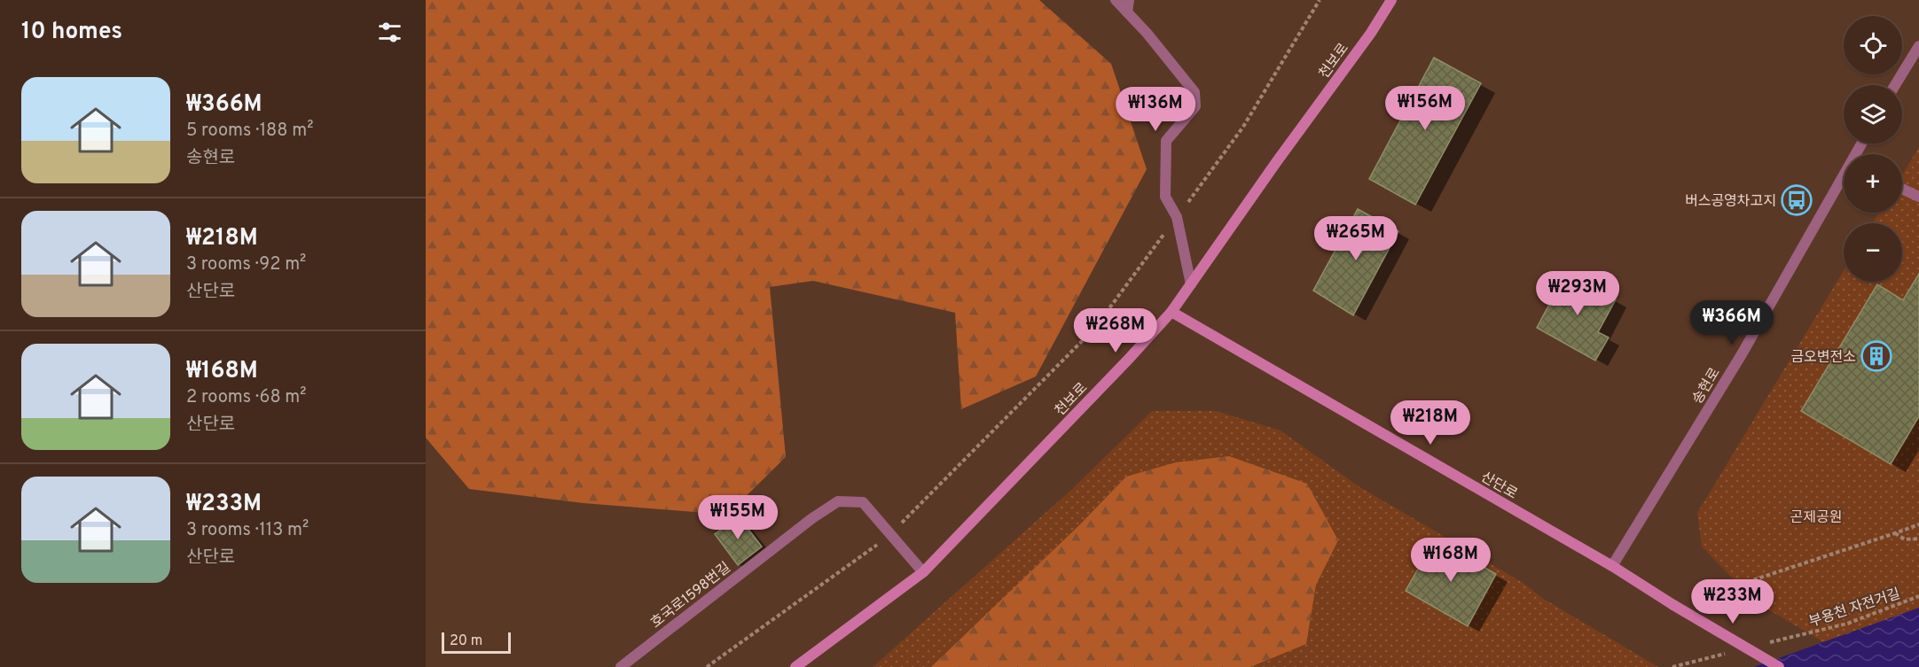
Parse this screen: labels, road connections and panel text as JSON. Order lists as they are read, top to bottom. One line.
{"streets":{"main road":["천보로","산단로"],"street":["송현로","호국로1598번길"],"path":["부용천 자전거길"]},"crossings":[["천보로","산단로"],["천보로","호국로1598번길"],["송현로","산단로"]],"parks":["곤제공원"],"places":{"bus stop":["버스공영차고지"],"building":["금오변전소"]},"scale_bar":"20 m","page":{"heading":"10 homes","map_buttons":["+","−"],"list":[{"name":"₩366M","note":"5 rooms · 188 m² · 송현로"},{"name":"₩218M","note":"3 rooms · 92 m² · 산단로"},{"name":"₩168M","note":"2 rooms · 68 m² · 산단로"},{"name":"₩233M","note":"3 rooms · 113 m² · 산단로"}],"price":["₩156M","₩136M","₩265M","₩293M","₩366M","₩268M","₩218M","₩155M","₩168M","₩233M"],"scale":"20 m"}}
